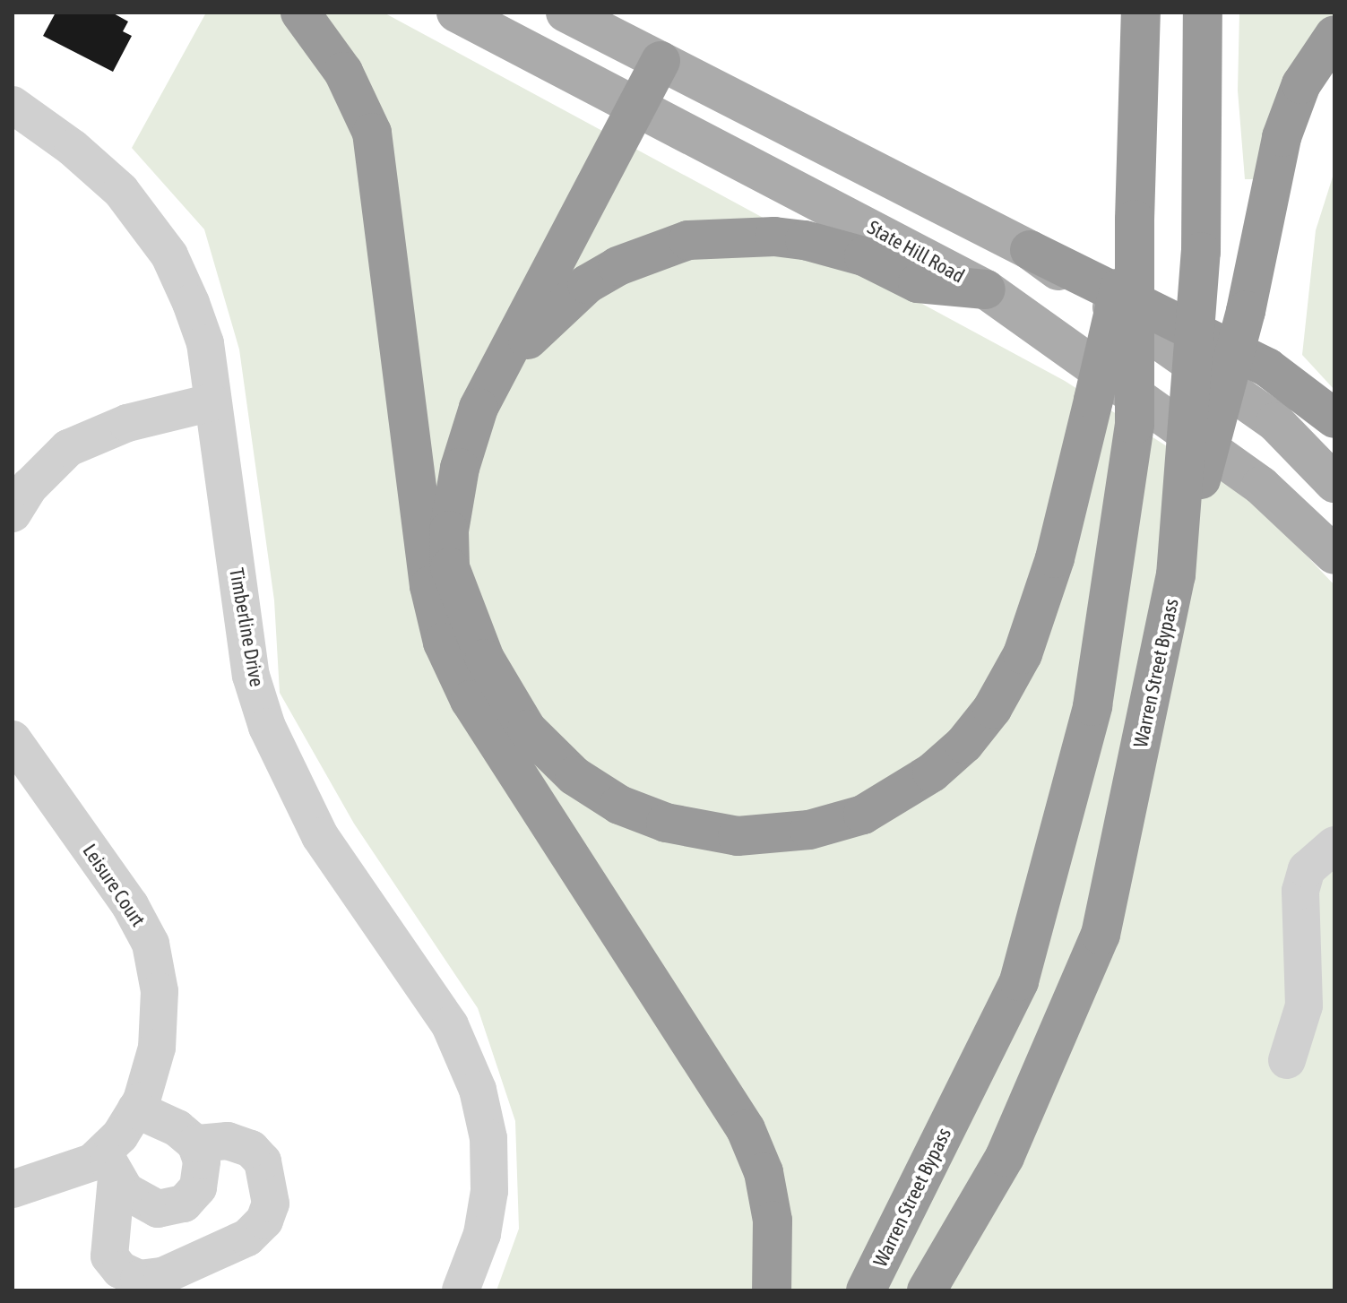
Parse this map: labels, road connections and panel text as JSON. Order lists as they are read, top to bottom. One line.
{"streets":{"highway":["Warren Street Bypass"],"main road":["State Hill Road"],"street":["Timberline Drive","Leisure Court"]}}
